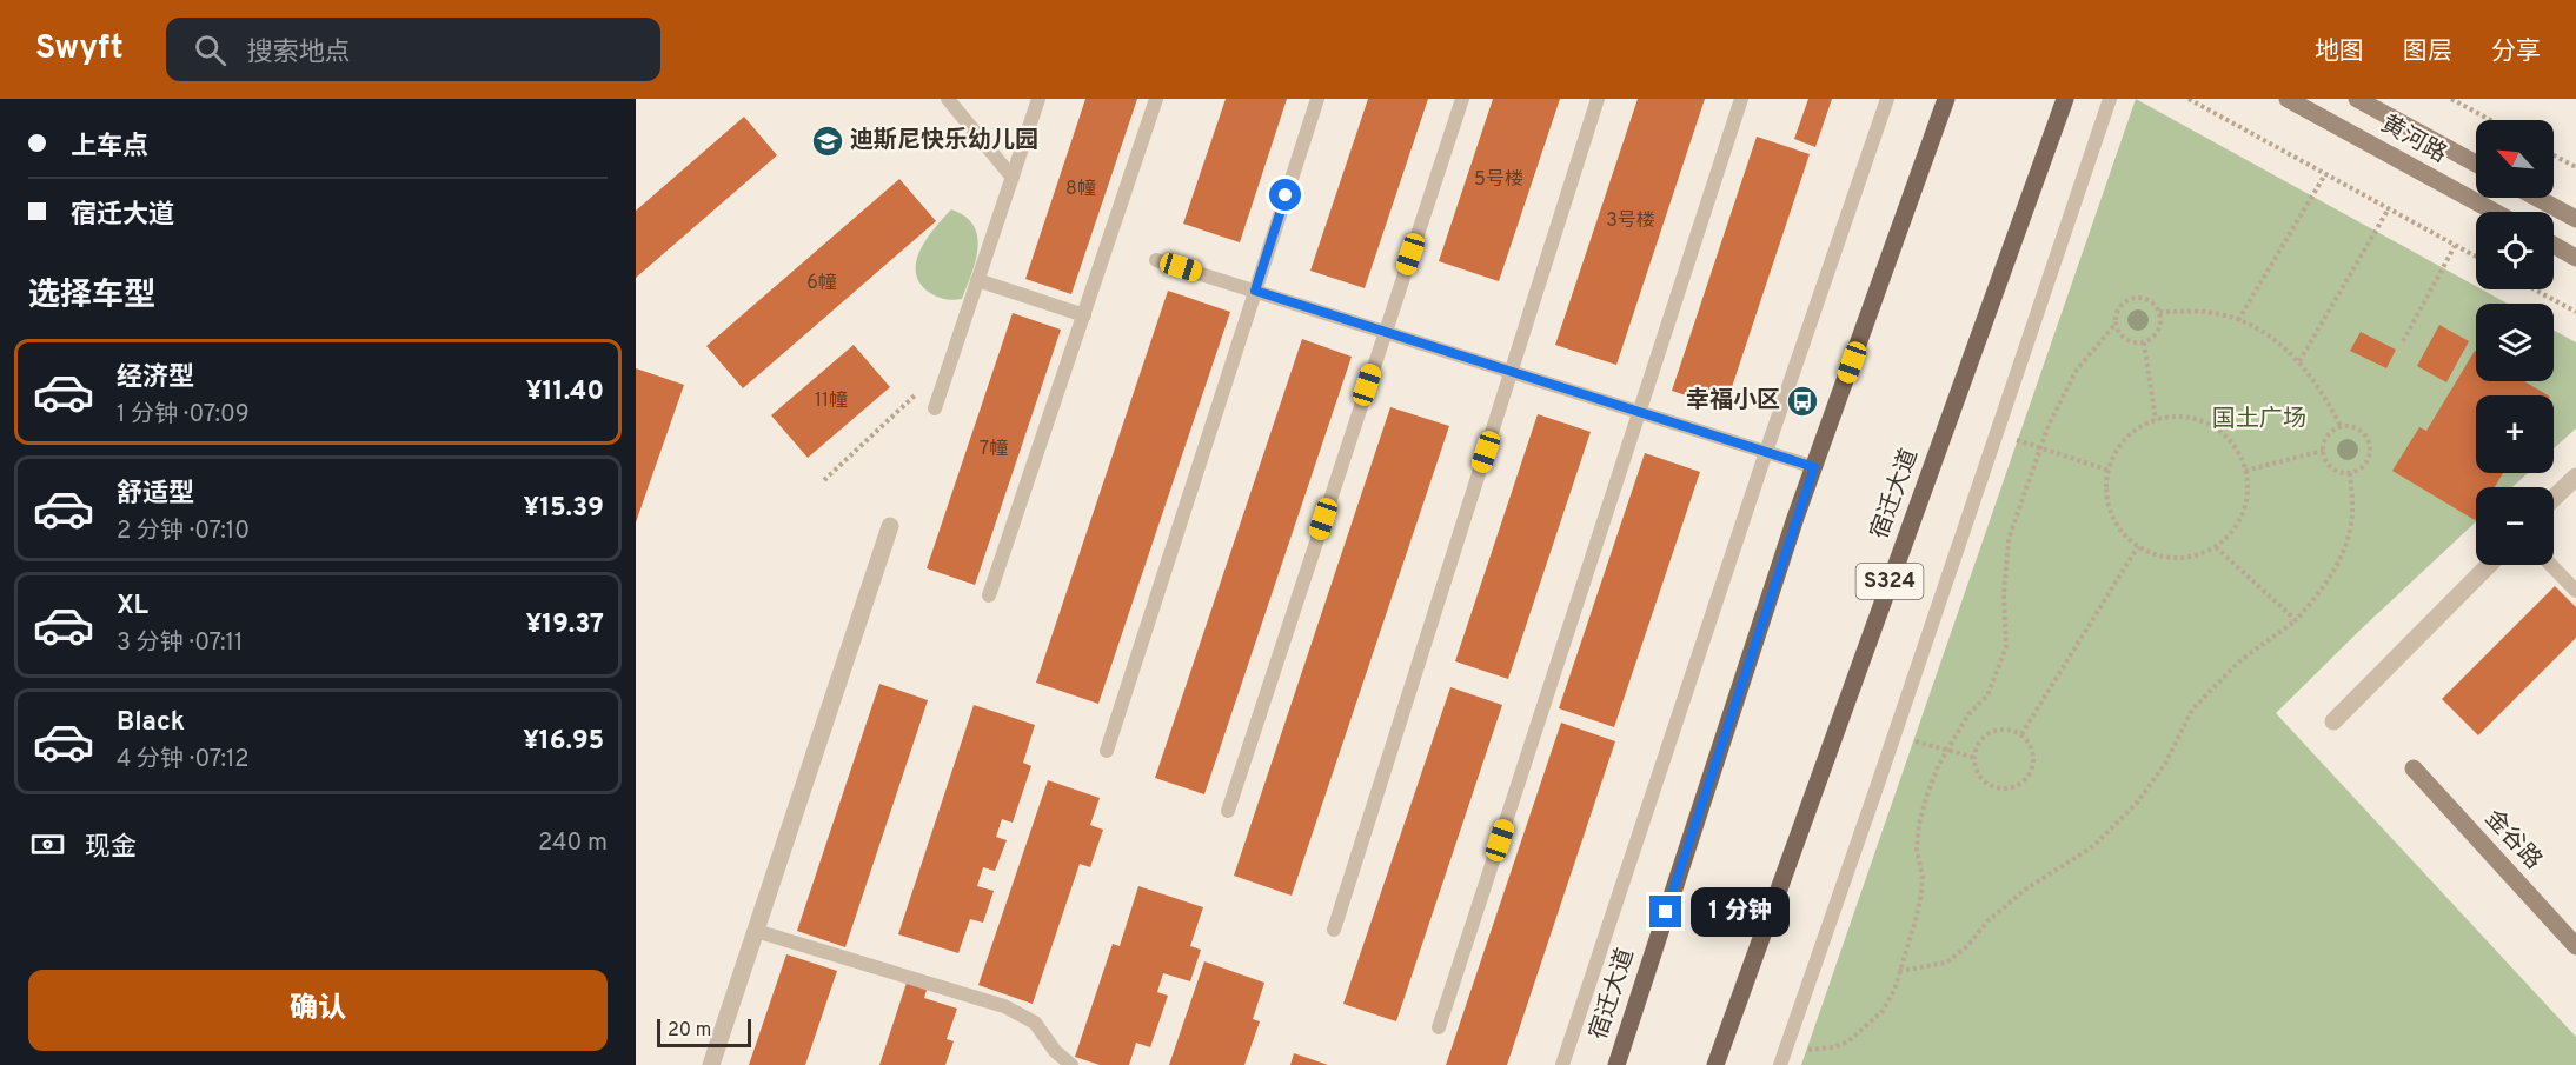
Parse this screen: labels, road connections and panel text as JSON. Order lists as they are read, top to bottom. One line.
{"streets":{"main road":["黄河路","宿迁大道","S324","金谷路"]},"parks":["国土广场"],"places":{"school or university":["迪斯尼快乐幼儿园"],"bus stop":["幸福小区"]},"house_numbers":["5号楼","8幢","3号楼","6幢","11幢","7幢"],"scale_bar":"20 m","north":"top left","page":{"header":"Swyft","search":"搜索地点","nav":["地图","图层","分享"],"banner":["上车点","宿迁大道"],"map_buttons":["+","−"],"heading":"选择车型","list":[{"name":"经济型","note":"1 分钟 · 07:09","value":"¥11.40"},{"name":"舒适型","note":"2 分钟 · 07:10","value":"¥15.39"},{"name":"XL","note":"3 分钟 · 07:11","value":"¥19.37"},{"name":"Black","note":"4 分钟 · 07:12","value":"¥16.95"}],"pay":["现金","240 m"],"bubble":"1 分钟","buttons":"确认","scale":"20 m"}}
